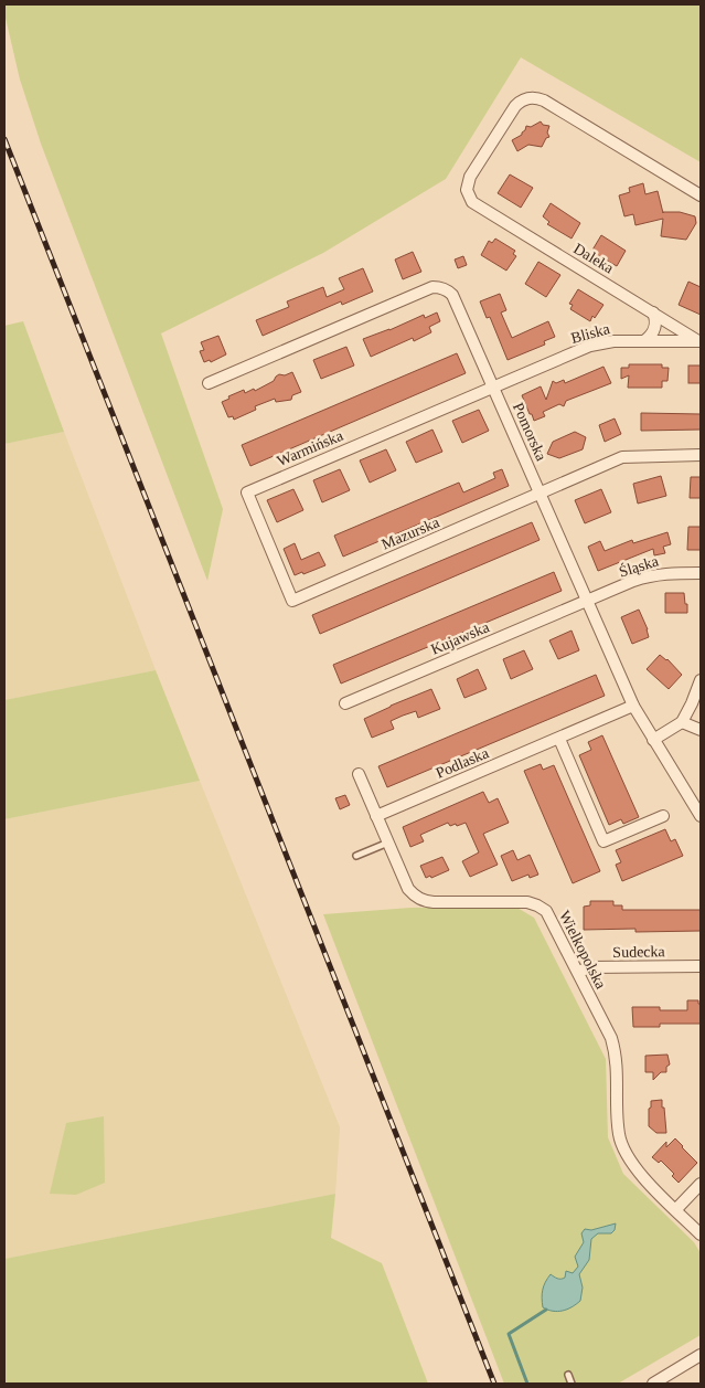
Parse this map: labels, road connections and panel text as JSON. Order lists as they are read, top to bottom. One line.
{"streets":{"street":["Daleka","Bliska","Pomorska","Warmińska","Mazurska","Śląska","Kujawska","Podlaska","Wielkopolska","Sudecka"]},"crossings":[["Daleka","Bliska"],["Bliska","Pomorska"],["Bliska","Warmińska"],["Pomorska","Warmińska"],["Pomorska","Mazurska"],["Pomorska","Śląska"],["Pomorska","Kujawska"],["Pomorska","Podlaska"],["Warmińska","Mazurska"],["Śląska","Kujawska"],["Podlaska","Wielkopolska"],["Wielkopolska","Sudecka"]]}
